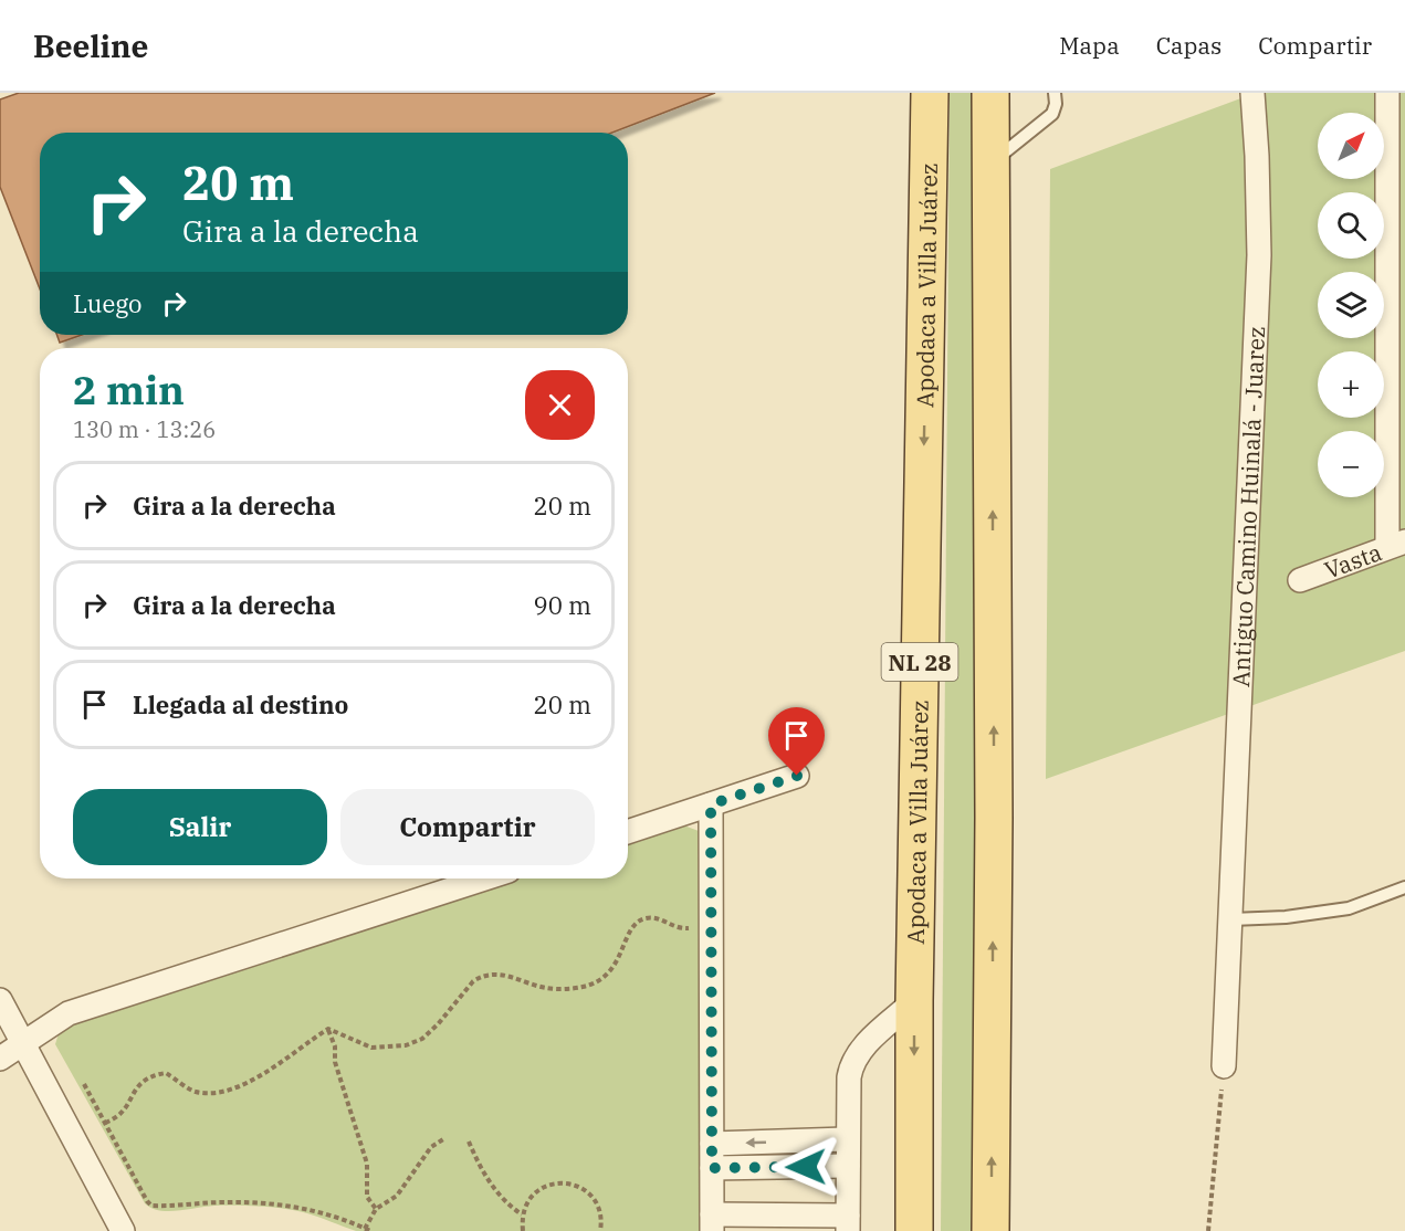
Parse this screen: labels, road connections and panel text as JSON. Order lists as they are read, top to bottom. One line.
{"streets":{"main road":["Apodaca a Villa Juárez","NL 28"],"street":["Antiguo Camino Huinalá - Juarez","Vasta"]},"north":"top right","page":{"header":"Beeline","nav":["Mapa","Capas","Compartir"],"map_buttons":["+","−"],"turn":["20 m","Gira a la derecha"],"then":"Luego","heading":["2 min","130 m · 13:26"],"list":[{"name":"Gira a la derecha","value":"20 m"},{"name":"Gira a la derecha","value":"90 m"},{"name":"Llegada al destino","value":"20 m"}],"buttons":["Salir","Compartir"]}}
